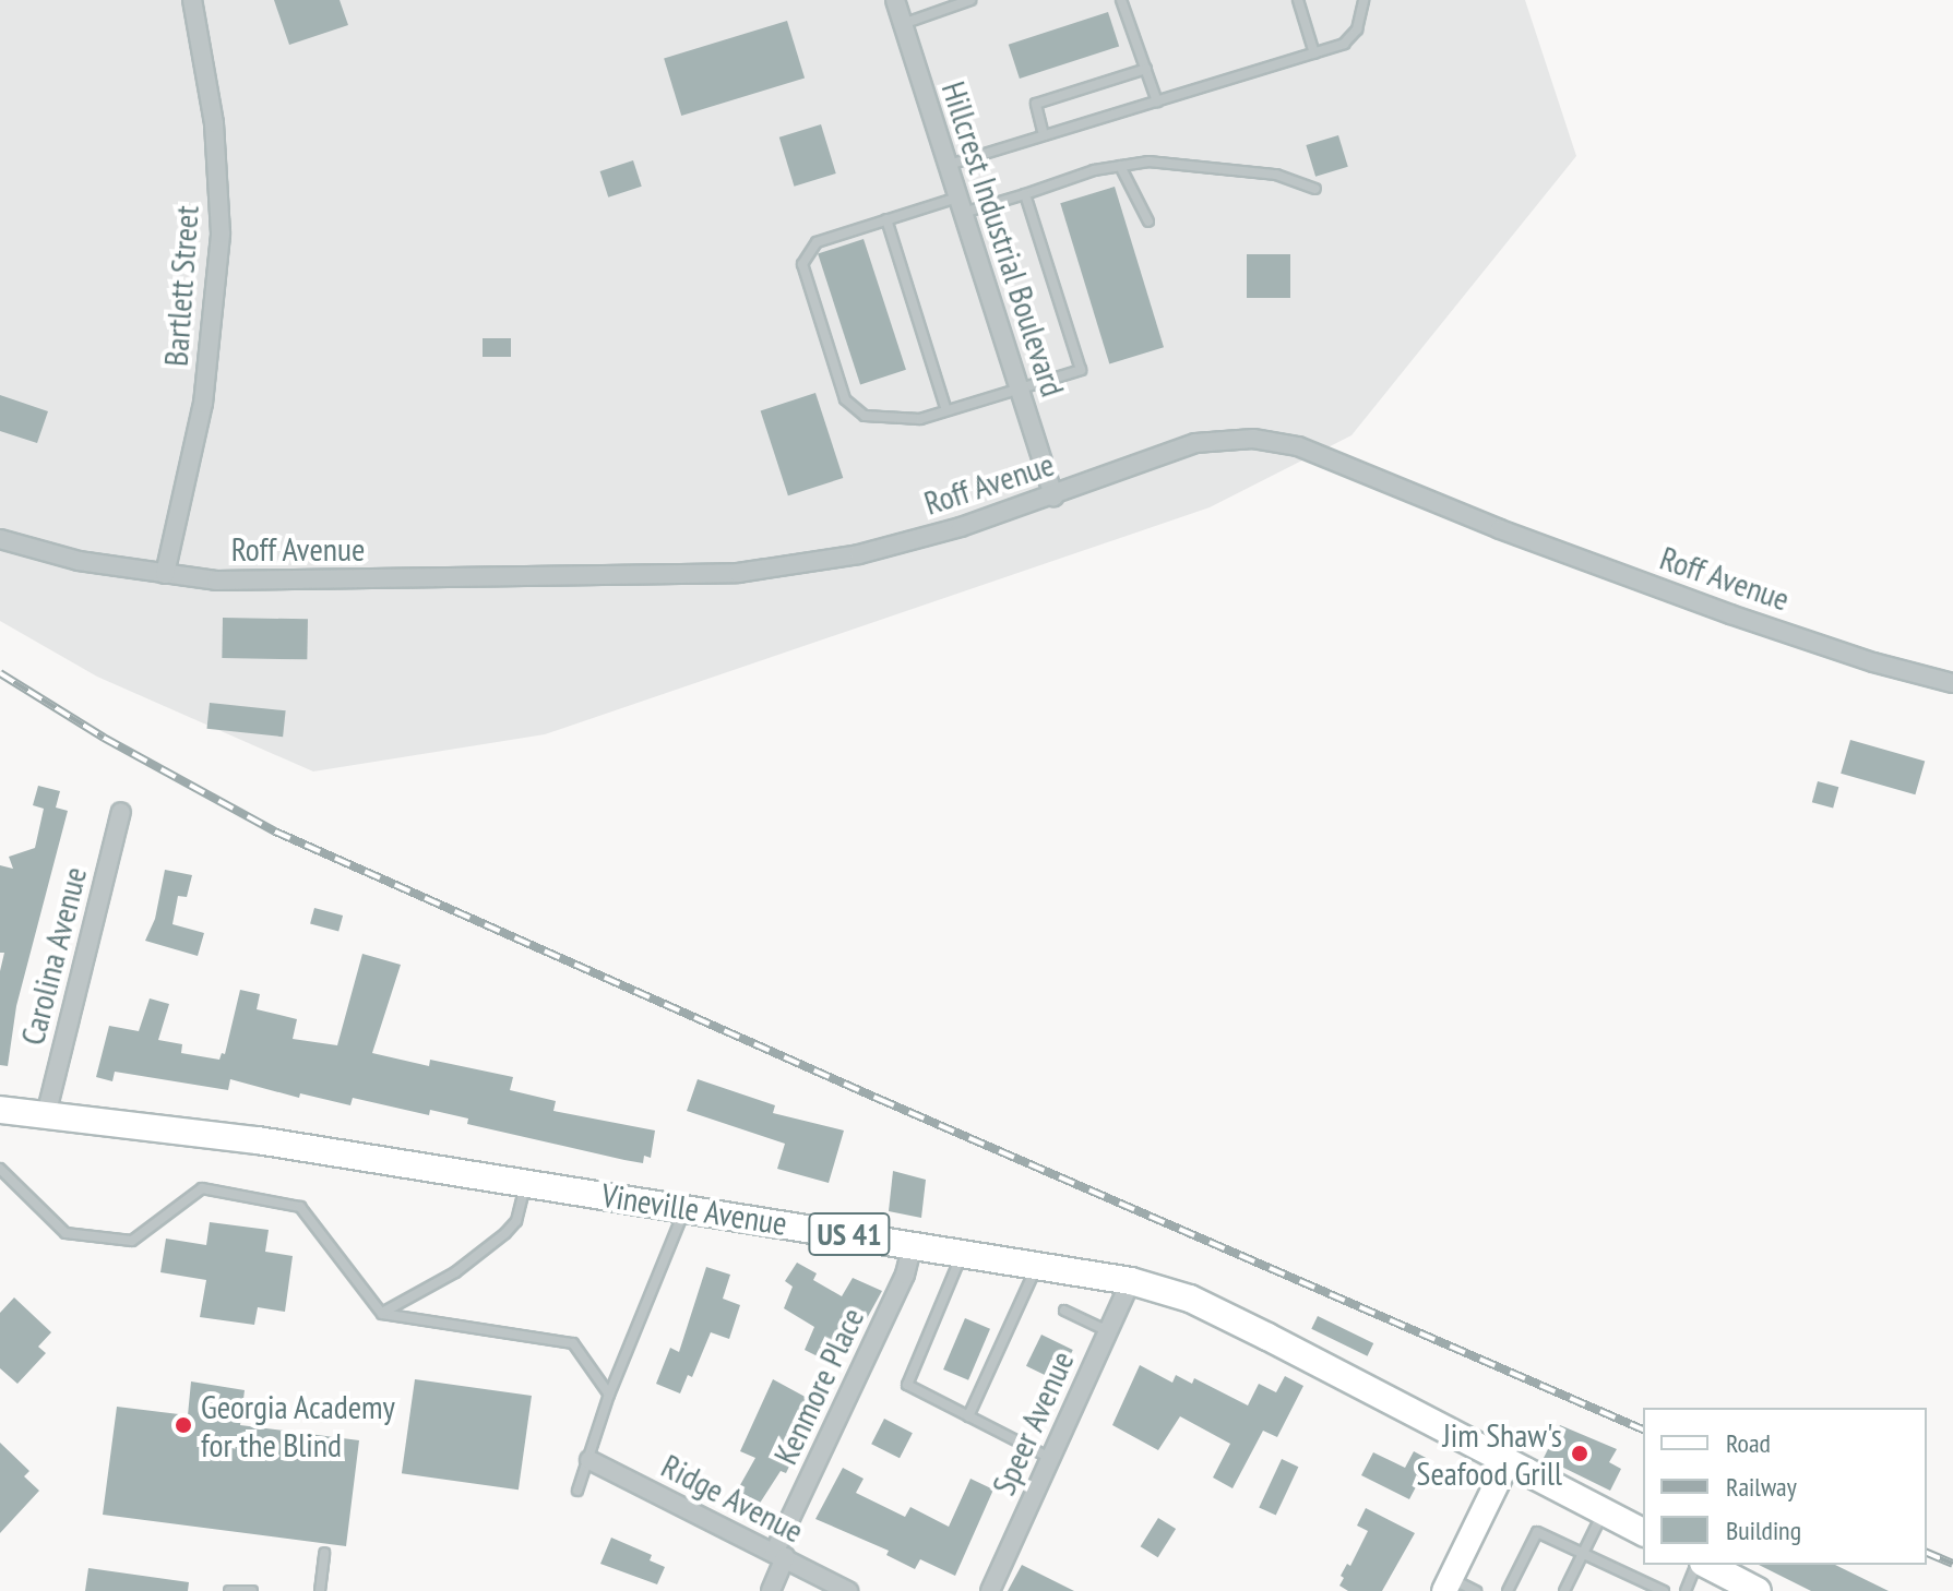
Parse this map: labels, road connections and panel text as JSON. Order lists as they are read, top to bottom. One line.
{"streets":{"main road":["Vineville Avenue","US 41"],"street":["Hillcrest Industrial Boulevard","Bartlett Street","Roff Avenue","Carolina Avenue","Kenmore Place","Speer Avenue","Ridge Avenue"]},"crossings":[["Hillcrest Industrial Boulevard","Roff Avenue"],["Bartlett Street","Roff Avenue"],["Carolina Avenue","Vineville Avenue"],["Vineville Avenue","Kenmore Place"],["Vineville Avenue","Speer Avenue"],["Kenmore Place","Ridge Avenue"]],"places":["Georgia Academy for the Blind","Jim Shaw's Seafood Grill"],"legend":["Road","Railway","Building"]}
